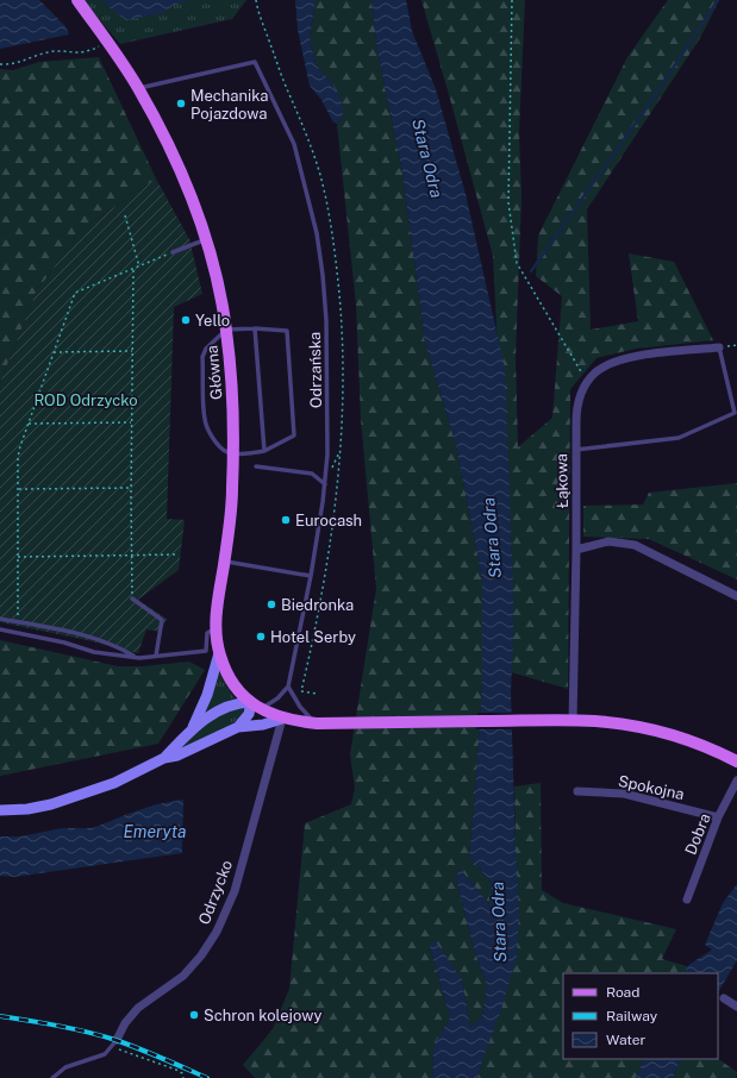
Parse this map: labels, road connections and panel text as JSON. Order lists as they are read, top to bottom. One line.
{"streets":{"main road":["Główna"],"street":["Łąkowa","Spokojna","Dobra","Odrzycko"],"lane":["Odrzańska"]},"crossings":[["Odrzańska","Główna"],["Główna","Łąkowa"],["Główna","Odrzycko"],["Spokojna","Dobra"]],"water":["Stara Odra","Emeryta"],"parks":["ROD Odrzycko"],"places":["Mechanika Pojazdowa","Yello","Eurocash","Biedronka","Hotel Serby","Schron kolejowy"],"legend":["Road","Railway","Water"]}
